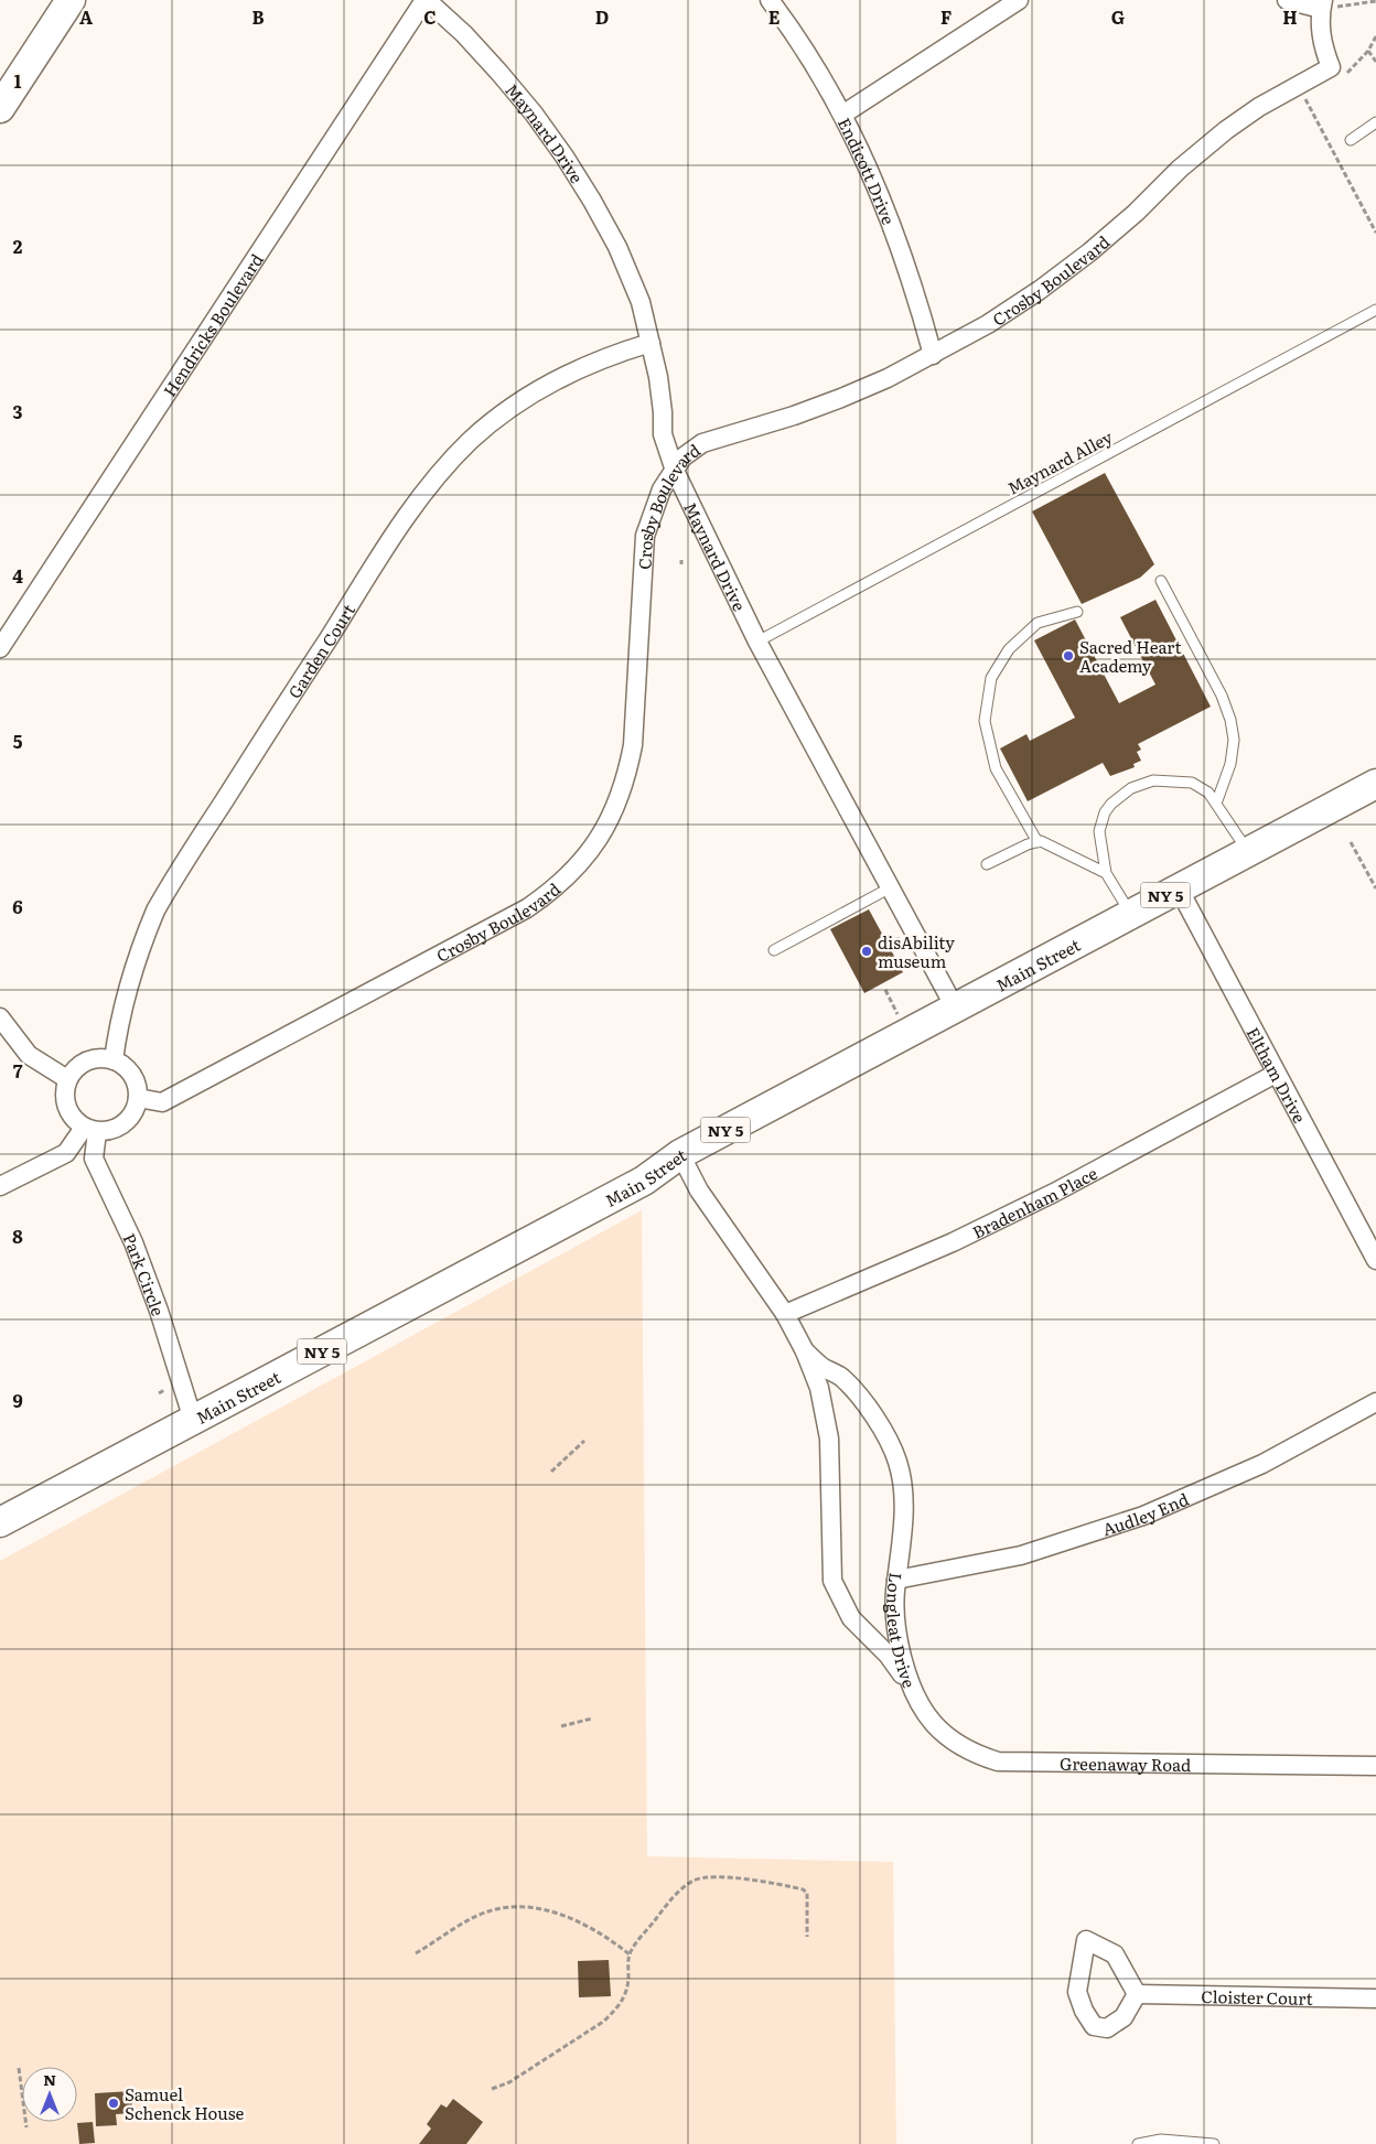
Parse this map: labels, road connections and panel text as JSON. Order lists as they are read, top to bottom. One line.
{"streets":{"main road":["NY 5","Main Street"],"street":["Maynard Drive","Endicott Drive","Crosby Boulevard","Hendricks Boulevard","Garden Court","Eltham Drive","Bradenham Place","Park Circle","Audley End","Longleat Drive","Greenaway Road","Cloister Court"],"lane":["Maynard Alley"]},"crossings":[["Maynard Drive","Crosby Boulevard"],["Maynard Drive","Hendricks Boulevard"],["Maynard Drive","Maynard Alley"],["Maynard Drive","Garden Court"],["Maynard Drive","Main Street"],["Endicott Drive","Crosby Boulevard"],["Crosby Boulevard","Garden Court"],["Crosby Boulevard","Park Circle"],["Garden Court","Park Circle"],["Main Street","Eltham Drive"],["Main Street","Park Circle"],["Main Street","Longleat Drive"],["Eltham Drive","Bradenham Place"],["Bradenham Place","Longleat Drive"],["Audley End","Longleat Drive"],["Longleat Drive","Greenaway Road"]],"places":["Sacred Heart Academy","disAbility museum","Samuel Schenck House"],"north":"top","grid":{"columns":["A","B","C","D","E","F","G","H"],"rows":["1","2","3","4","5","6","7","8","9"]}}
